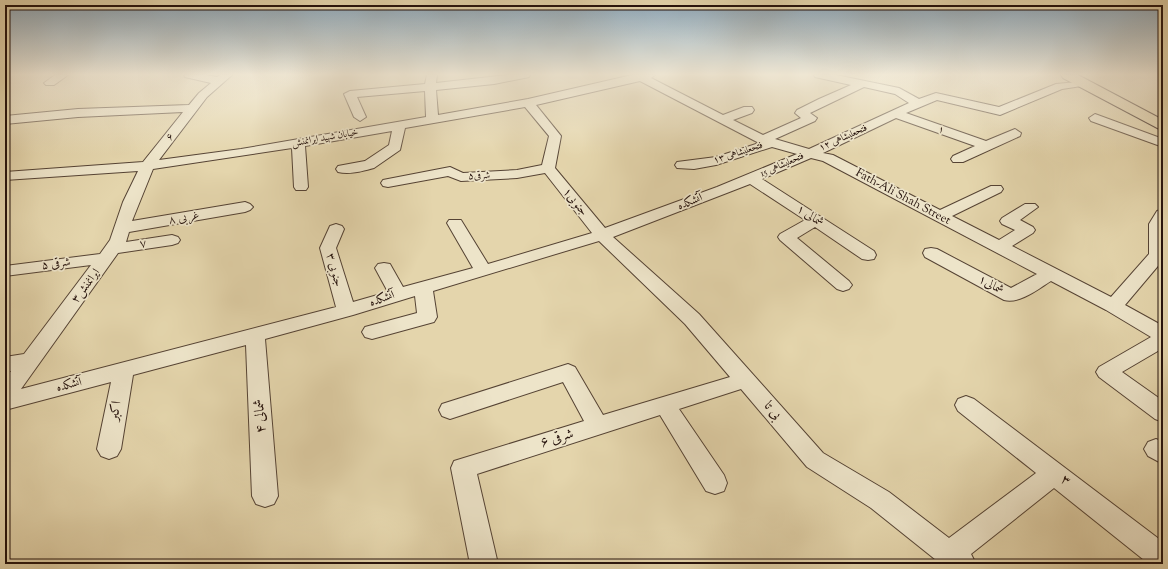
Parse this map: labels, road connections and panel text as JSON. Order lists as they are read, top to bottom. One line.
{"streets":{"street":["۱","۶","خیابان شهید ایرانمنش","فتحعلیشاهی ۱۲","فتحعلیشاهی ۱۳","فتحعلیشاهی 15","شرقی۵","Fath-Ali Shah Street","جنوبی۱","آتشکده","۱ شمالی","۸ غربی","۷","۵ شرقی","۳ جنوبی","شمالی۱","ایرانمنش۳","اکبر","بی تا","۴ شمالی","۶ شرقی","۳"]},"crossings":[["۱","فتحعلیشاهی ۱۲"],["۶","خیابان شهید ایرانمنش"],["۶","ایرانمنش۳"],["خیابان شهید ایرانمنش","ایرانمنش۳"],["فتحعلیشاهی ۱۲","فتحعلیشاهی 15"],["فتحعلیشاهی ۱۲","Fath-Ali Shah Street"],["فتحعلیشاهی ۱۳","Fath-Ali Shah Street"],["فتحعلیشاهی 15","Fath-Ali Shah Street"],["فتحعلیشاهی 15","آتشکده"],["فتحعلیشاهی 15","۱ شمالی"],["شرقی۵","جنوبی۱"],["Fath-Ali Shah Street","شمالی۱"],["جنوبی۱","آتشکده"],["جنوبی۱","بی تا"],["آتشکده","۱ شمالی"],["آتشکده","۳ جنوبی"],["آتشکده","اکبر"],["آتشکده","بی تا"],["آتشکده","۴ شمالی"],["۸ غربی","ایرانمنش۳"],["۷","۵ شرقی"],["۷","ایرانمنش۳"],["۵ شرقی","ایرانمنش۳"],["بی تا","۶ شرقی"]]}
